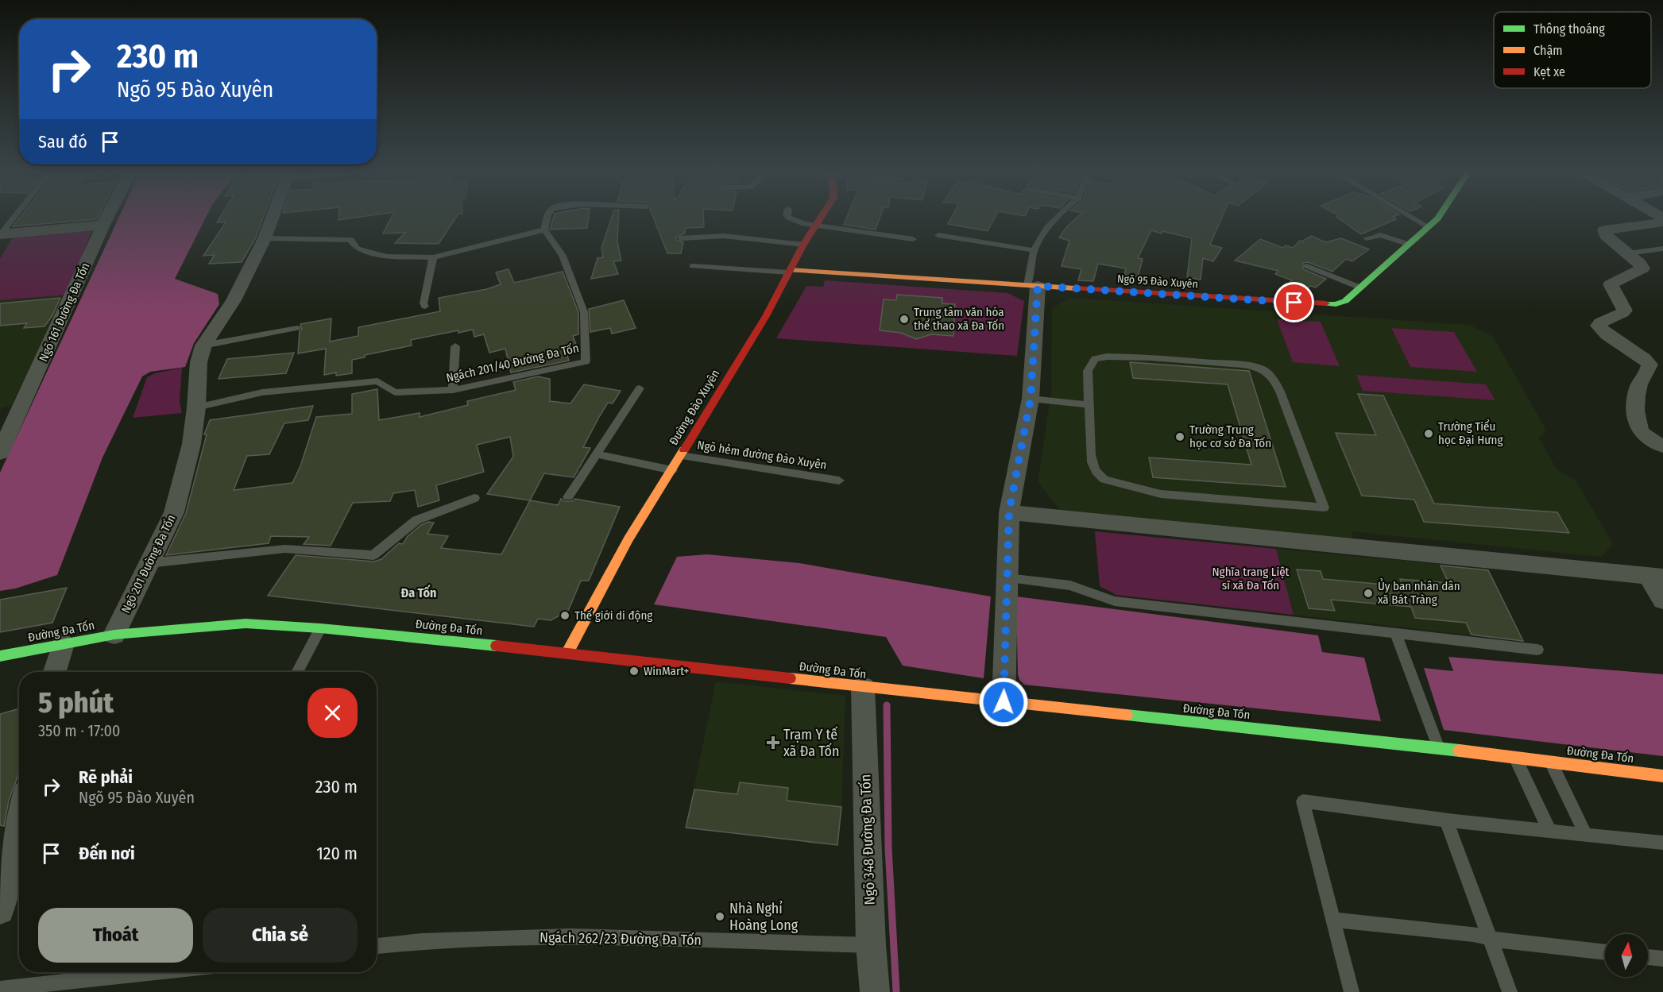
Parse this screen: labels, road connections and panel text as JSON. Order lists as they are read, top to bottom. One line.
{"streets":{"street":["Ngõ 95 Đào Xuyên","Ngõ 161 Đường Đa Tốn","Đường Đào Xuyên","Ngõ 201 Đường Đa Tốn","Đường Đa Tốn","Ngõ 348 Đường Đa Tốn"],"lane":["Ngách 201/40 Đường Đa Tốn","Ngõ hẻm đường Đào Xuyên","Ngách 262/23 Đường Đa Tốn"]},"crossings":[["Ngõ 95 Đào Xuyên","Đường Đào Xuyên"],["Ngách 201/40 Đường Đa Tốn","Ngõ 201 Đường Đa Tốn"],["Đường Đào Xuyên","Ngõ hẻm đường Đào Xuyên"],["Đường Đào Xuyên","Đường Đa Tốn"],["Ngõ 201 Đường Đa Tốn","Đường Đa Tốn"],["Đường Đa Tốn","Ngõ 348 Đường Đa Tốn"],["Ngõ 348 Đường Đa Tốn","Ngách 262/23 Đường Đa Tốn"]],"districts":["Đa Tốn"],"parks":["Nghĩa trang Liệt sĩ xã Đa Tốn"],"places":{"other":["Trung tâm văn hóa thể thao xã Đa Tốn","Trường Tiểu học Đại Hưng","Trường Trung học cơ sở Đa Tốn","Ủy ban nhân dân xã Bát Tràng","Thế giới di động","WinMart+","Nhà Nghỉ Hoàng Long"],"health":["Trạm Y tế xã Đa Tốn"]},"legend":["Thông thoáng","Chậm","Kẹt xe"],"north":"top","page":{"turn":["230 m","Ngõ 95 Đào Xuyên"],"then":"Sau đó","heading":["5 phút","350 m · 17:00"],"list":[{"name":"Rẽ phải","note":"Ngõ 95 Đào Xuyên","value":"230 m"},{"name":"Đến nơi","value":"120 m"}],"buttons":["Thoát","Chia sẻ"]}}
